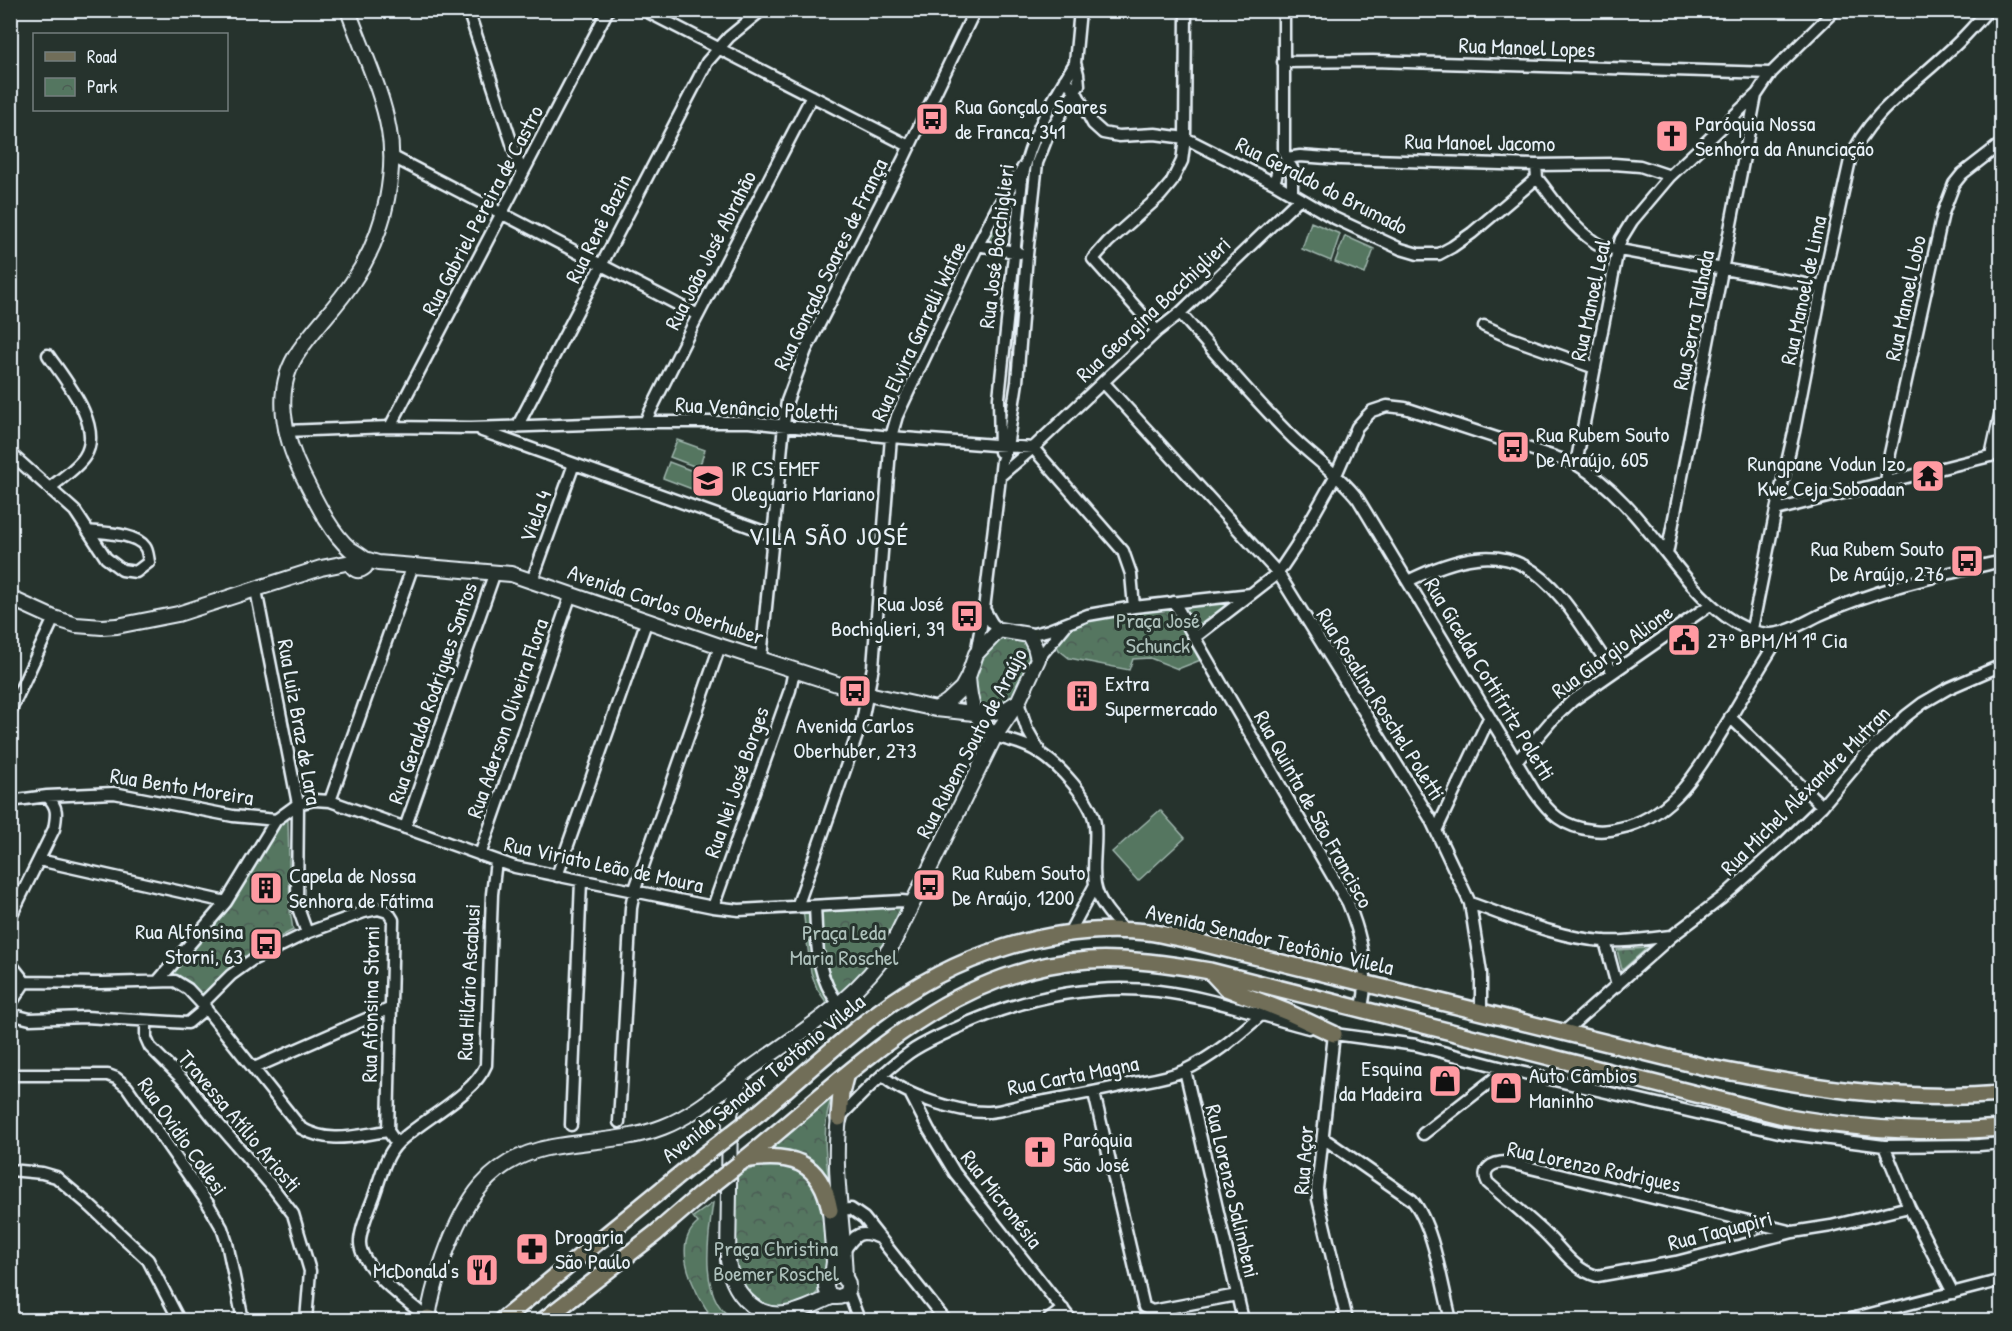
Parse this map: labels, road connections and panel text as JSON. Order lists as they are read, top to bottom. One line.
{"streets":{"main road":["Avenida Senador Teotônio Vilela"],"street":["Rua Manoel Lopes","Rua Manoel Jacomo","Rua Geraldo do Brumado","Rua Gabriel Pereira de Castro","Rua Renê Bazin","Rua José Bocchiglieri","Rua João José Abrahão","Rua Gonçalo Soares de França","Rua Manoel de Lima","Rua Manoel Lobo","Rua Manoel Leal","Rua Georgina Bocchiglieri","Rua Serra Talhada","Rua Elvira Garrelli Wafae","Rua Venâncio Poletti","Viela 4","Avenida Carlos Oberhuber","Rua Giorgio Alione","Rua Gicelda Cottifritz Poletti","Rua Geraldo Rodrigues Santos","Rua Rosalina Roschel Poletti","Rua Aderson Oliveira Flora","Rua Luiz Braz de Lara","Rua Rubem Souto de Araújo","Rua Nei José Borges","Rua Bento Moreira","Rua Michel Alexandre Mutran","Rua Quinta de São Francisco","Rua Viriato Leão de Moura","Rua Hilário Ascabusi","Rua Afonsina Storni","Rua Carta Magna","Travessa Atílio Ariosti","Rua Ovidio Collesi","Rua Açor","Rua Lorenzo Rodrigues","Rua Lorenzo Salimbeni","Rua Micronésia","Rua Taquapiri"]},"crossings":[["Rua Manoel Lopes","Rua Manoel Leal"],["Rua Manoel Jacomo","Rua Manoel Leal"],["Rua Geraldo do Brumado","Rua José Bocchiglieri"],["Rua Geraldo do Brumado","Rua Georgina Bocchiglieri"],["Rua Gabriel Pereira de Castro","Rua Venâncio Poletti"],["Rua Renê Bazin","Rua Venâncio Poletti"],["Rua José Bocchiglieri","Rua Elvira Garrelli Wafae"],["Rua José Bocchiglieri","Rua Venâncio Poletti"],["Rua João José Abrahão","Rua Venâncio Poletti"],["Rua Gonçalo Soares de França","Rua Venâncio Poletti"],["Rua Gonçalo Soares de França","Avenida Carlos Oberhuber"],["Rua Manoel Leal","Rua Serra Talhada"],["Rua Georgina Bocchiglieri","Rua Venâncio Poletti"],["Rua Georgina Bocchiglieri","Rua Gicelda Cottifritz Poletti"],["Rua Georgina Bocchiglieri","Rua Rosalina Roschel Poletti"],["Rua Elvira Garrelli Wafae","Rua Venâncio Poletti"],["Rua Elvira Garrelli Wafae","Avenida Carlos Oberhuber"],["Rua Elvira Garrelli Wafae","Rua Viriato Leão de Moura"],["Viela 4","Avenida Carlos Oberhuber"],["Avenida Carlos Oberhuber","Rua Geraldo Rodrigues Santos"],["Avenida Carlos Oberhuber","Rua Aderson Oliveira Flora"],["Avenida Carlos Oberhuber","Rua Luiz Braz de Lara"],["Avenida Carlos Oberhuber","Rua Rubem Souto de Araújo"],["Avenida Carlos Oberhuber","Rua Nei José Borges"],["Rua Giorgio Alione","Rua Gicelda Cottifritz Poletti"],["Rua Geraldo Rodrigues Santos","Rua Viriato Leão de Moura"],["Rua Rosalina Roschel Poletti","Avenida Senador Teotônio Vilela"],["Rua Aderson Oliveira Flora","Rua Viriato Leão de Moura"],["Rua Luiz Braz de Lara","Rua Viriato Leão de Moura"],["Rua Luiz Braz de Lara","Rua Afonsina Storni"],["Rua Rubem Souto de Araújo","Rua Viriato Leão de Moura"],["Rua Rubem Souto de Araújo","Rua Hilário Ascabusi"],["Rua Nei José Borges","Rua Viriato Leão de Moura"],["Rua Michel Alexandre Mutran","Avenida Senador Teotônio Vilela"],["Rua Quinta de São Francisco","Avenida Senador Teotônio Vilela"],["Rua Viriato Leão de Moura","Rua Hilário Ascabusi"],["Rua Afonsina Storni","Travessa Atílio Ariosti"],["Rua Carta Magna","Rua Lorenzo Salimbeni"],["Rua Carta Magna","Rua Micronésia"],["Rua Lorenzo Rodrigues","Rua Taquapiri"]],"districts":["VILA SÃO JOSÉ"],"parks":["Praça José Schunck","Praça Leda Maria Roschel","Praça Christina Boemer Roschel"],"places":{"bus stop":["Rua Gonçalo Soares de Franca, 341","Rua Rubem Souto De Araújo, 605","Rua Rubem Souto De Araújo, 276","Rua José Bochiglieri, 39","Avenida Carlos Oberhuber, 273","Rua Rubem Souto De Araújo, 1200","Rua Alfonsina Storni, 63"],"church":["Paróquia Nossa Senhora da Anunciação","Paróquia São José"],"temple":["Rungpane Vodun Izo Kwe Ceja Soboadan"],"school or university":["IR CS EMEF Oleguario Mariano"],"public building":["27º BPM/M 1ª Cia"],"building":["Extra Supermercado","Capela de Nossa Senhora de Fátima"],"shop":["Esquina da Madeira","Auto Câmbios Maninho"],"pharmacy":["Drogaria São Paulo"],"restaurant":["McDonald's"]},"legend":["Road","Park"]}
